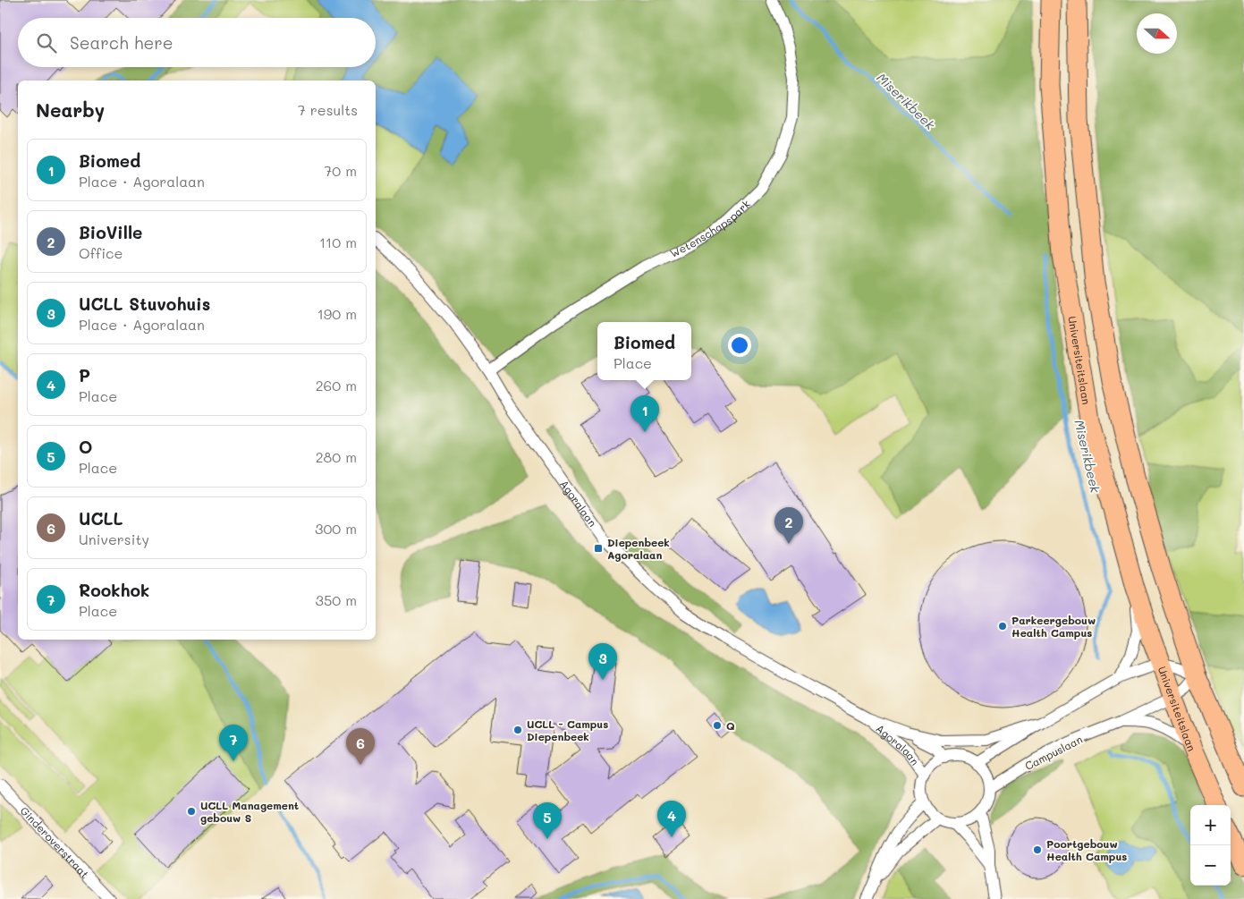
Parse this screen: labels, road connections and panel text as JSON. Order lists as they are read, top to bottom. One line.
{"streets":{"highway":["Universiteitslaan"],"street":["Wetenschapspark","Agoralaan","Campuslaan","Ginderoverstraat"]},"crossings":[["Wetenschapspark","Agoralaan"],["Universiteitslaan","Campuslaan"],["Agoralaan","Campuslaan"]],"water":["Miserikbeek"],"places":{"transit":["Diepenbeek Agoralaan"],"other":["Parkeergebouw Health Campus","Q","UCLL - Campus Diepenbeek","UCLL Management gebouw S","Poortgebouw Health Campus"]},"north":"right","page":{"search":"Search here","heading":["Nearby","7 results"],"list":[{"mark":"1","name":"Biomed","note":"Place · Agoralaan","value":"70 m"},{"mark":"2","name":"BioVille","note":"Office","value":"110 m"},{"mark":"3","name":"UCLL Stuvohuis","note":"Place · Agoralaan","value":"190 m"},{"mark":"4","name":"P","note":"Place","value":"260 m"},{"mark":"5","name":"O","note":"Place","value":"280 m"},{"mark":"6","name":"UCLL","note":"University","value":"300 m"},{"mark":"7","name":"Rookhok","note":"Place","value":"350 m"}],"popup":["Biomed","Place"],"pins":["1","2","3","7","6","4","5"],"map_buttons":["+","−"]}}
